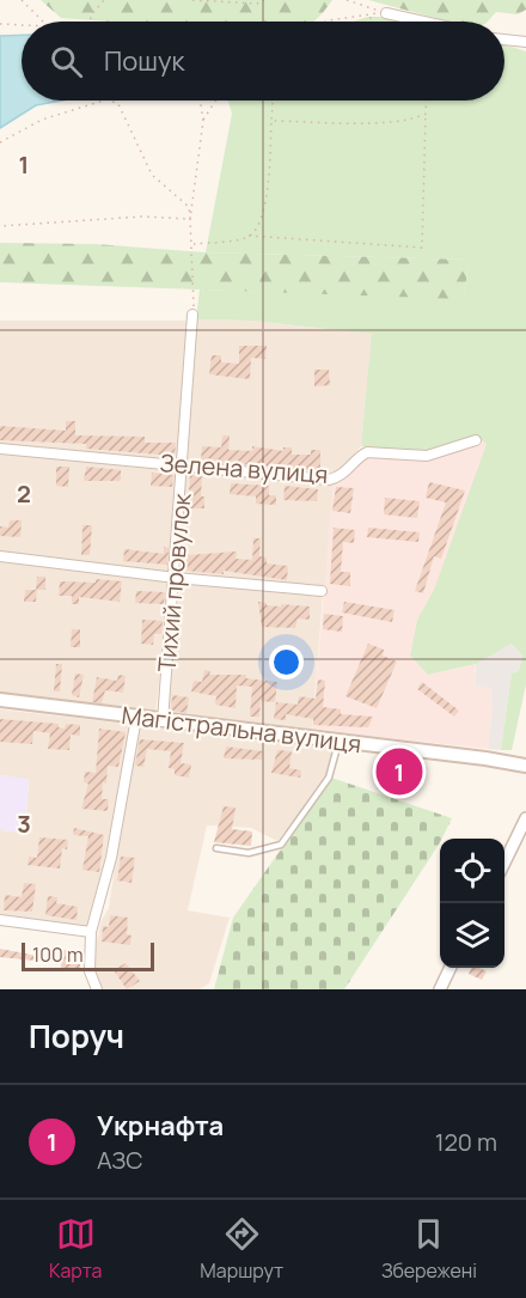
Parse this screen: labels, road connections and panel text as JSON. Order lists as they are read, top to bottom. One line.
{"streets":{"main road":["Магістральна вулиця"],"street":["Зелена вулиця","Тихий провулок"]},"crossings":[["Зелена вулиця","Тихий провулок"],["Тихий провулок","Магістральна вулиця"]],"scale_bar":"100 m","page":{"search":"Пошук","pins":"1","scale":"100 m","heading":"Поруч","list":[{"mark":"1","name":"Укрнафта","note":"АЗС","value":"120 m"}],"nav":["Карта","Маршрут","Збережені"]},"grid":{"rows":["1","2","3"]}}
